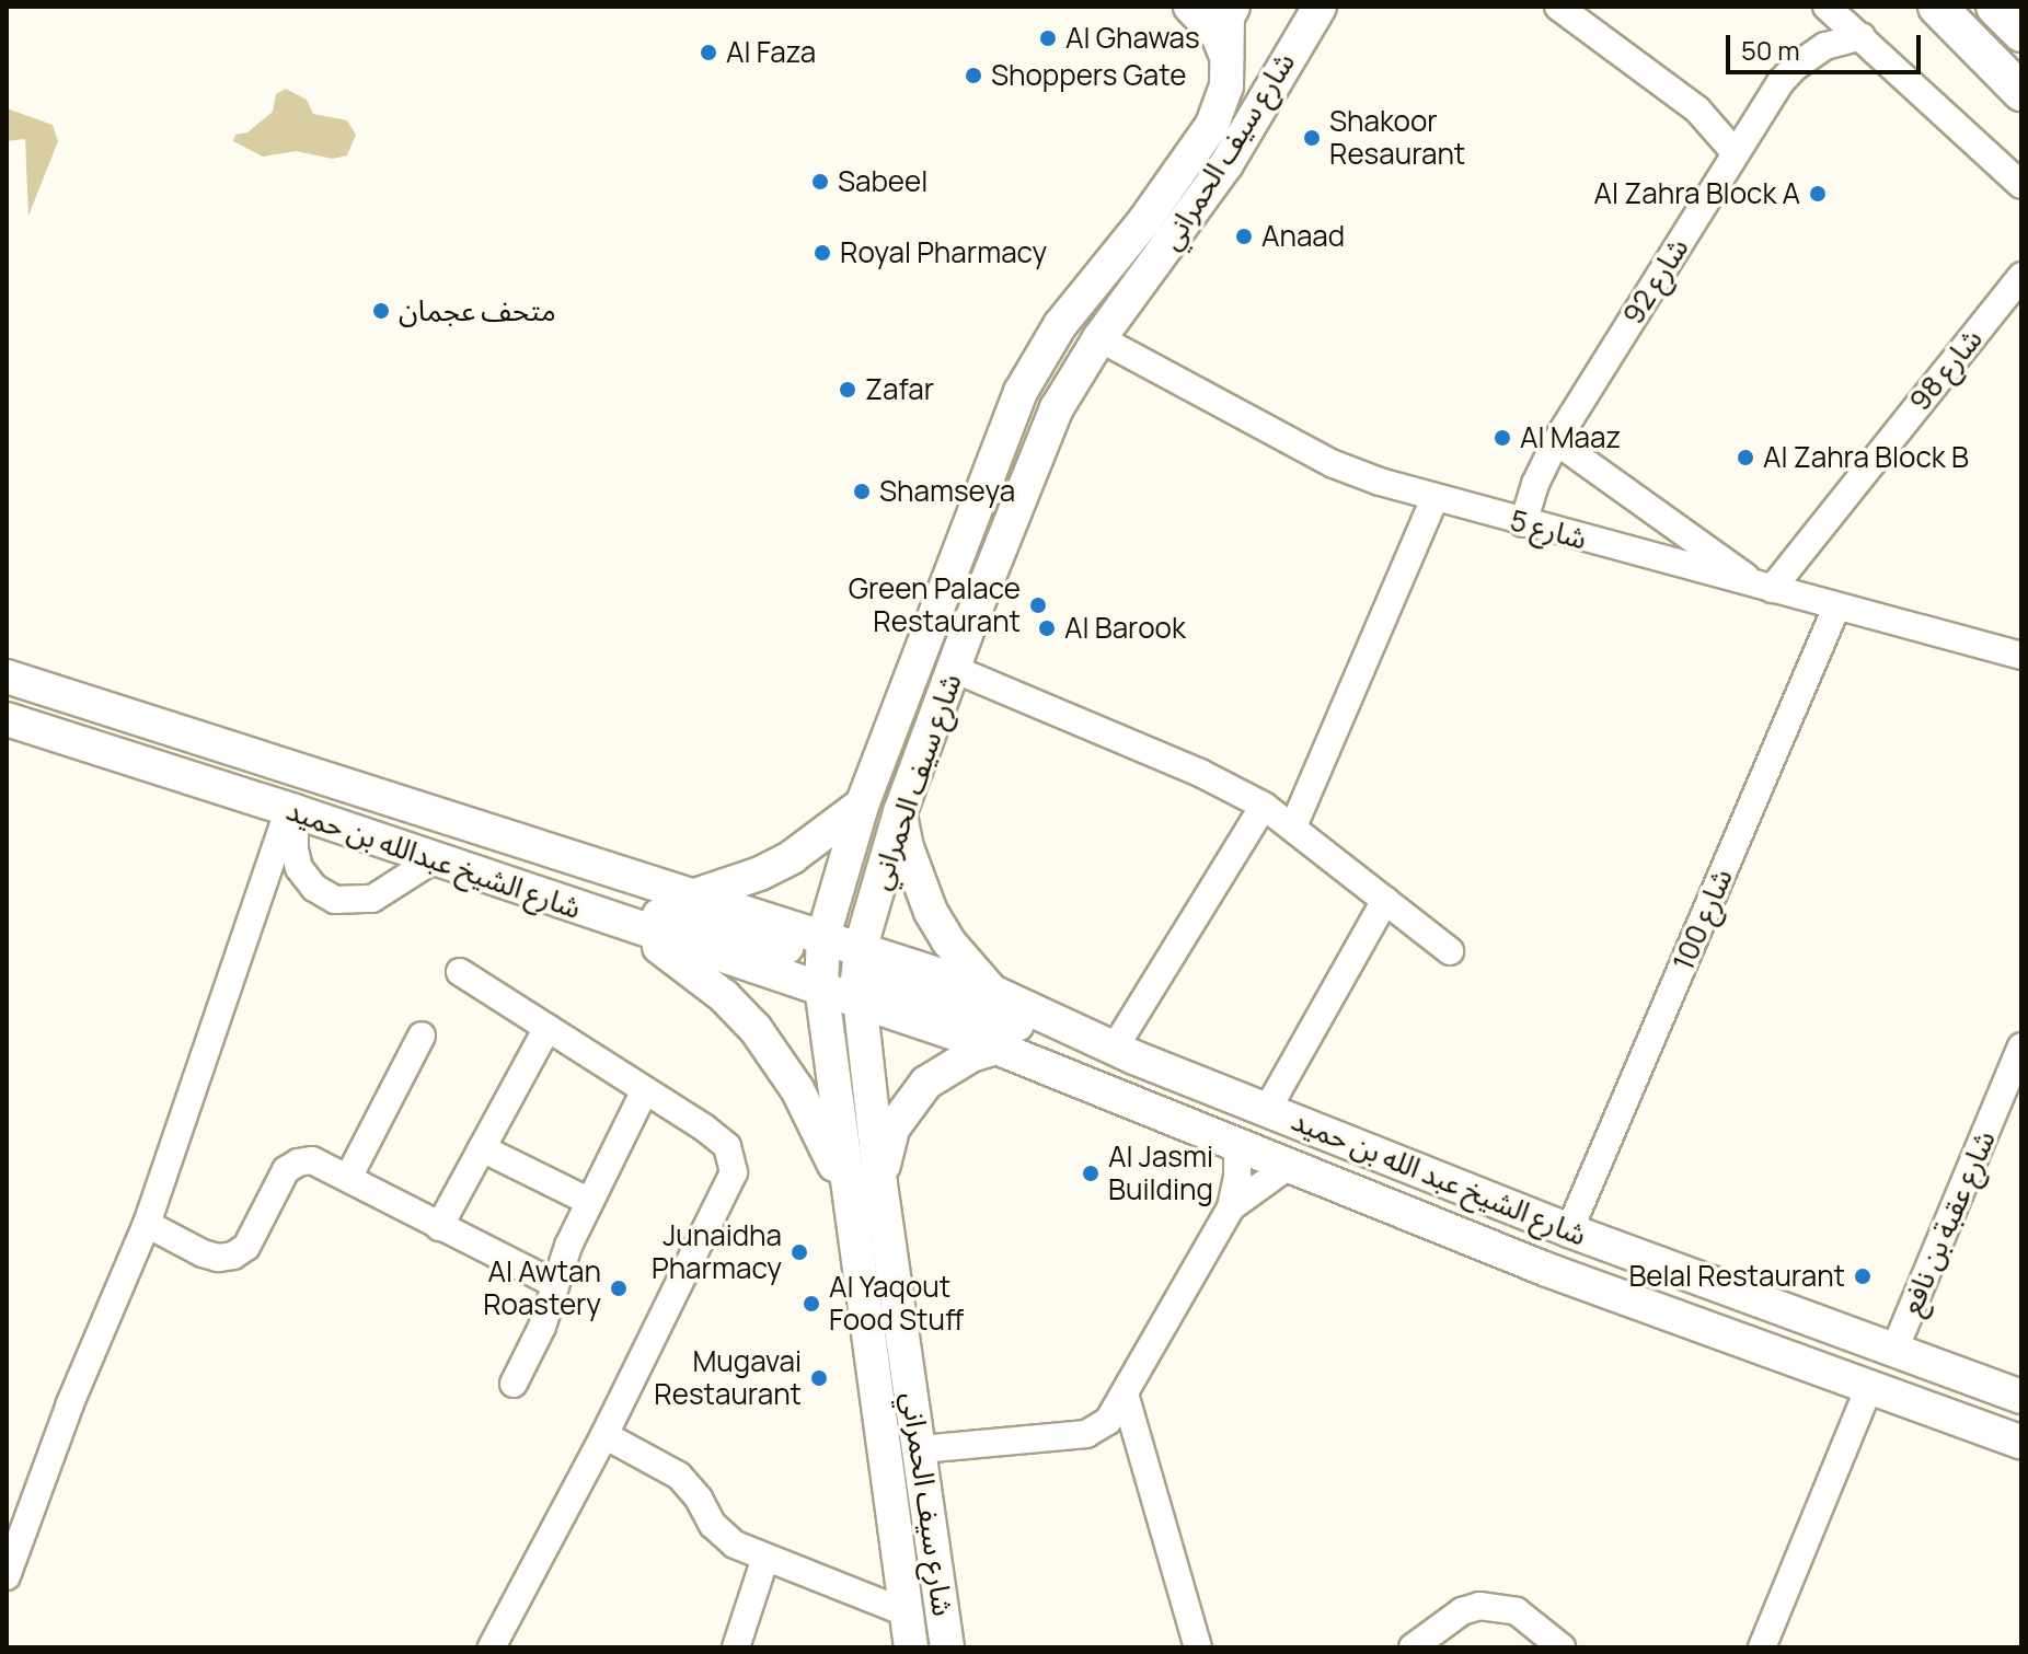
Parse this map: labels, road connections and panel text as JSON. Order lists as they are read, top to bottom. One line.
{"streets":{"street":["شارع سيف الحمراني","شارع 92","شارع 98","شارع 5","شارع الشيخ عبدالله بن حميد","شارع 100","شارع الشيخ عبد الله بن حميد","شارع عقبة بن نافع"]},"crossings":[["شارع سيف الحمراني","شارع 5"],["شارع سيف الحمراني","شارع الشيخ عبدالله بن حميد"],["شارع سيف الحمراني","شارع الشيخ عبد الله بن حميد"],["شارع 92","شارع 5"],["شارع 98","شارع 5"],["شارع 5","شارع 100"],["شارع الشيخ عبدالله بن حميد","شارع الشيخ عبد الله بن حميد"],["شارع 100","شارع الشيخ عبد الله بن حميد"],["شارع الشيخ عبد الله بن حميد","شارع عقبة بن نافع"]],"places":["Al Ghawas","Al Faza","Shoppers Gate","Shakoor Resaurant","Sabeel","Al Zahra Block A","Anaad","Royal Pharmacy","متحف عجمان","Zafar","Al Maaz","Al Zahra Block B","Shamseya","Green Palace Restaurant","Al Barook","Al Jasmi Building","Junaidha Pharmacy","Belal Restaurant","Al Awtan Roastery","Al Yaqout Food Stuff","Mugavai Restaurant"],"scale_bar":"50 m"}
